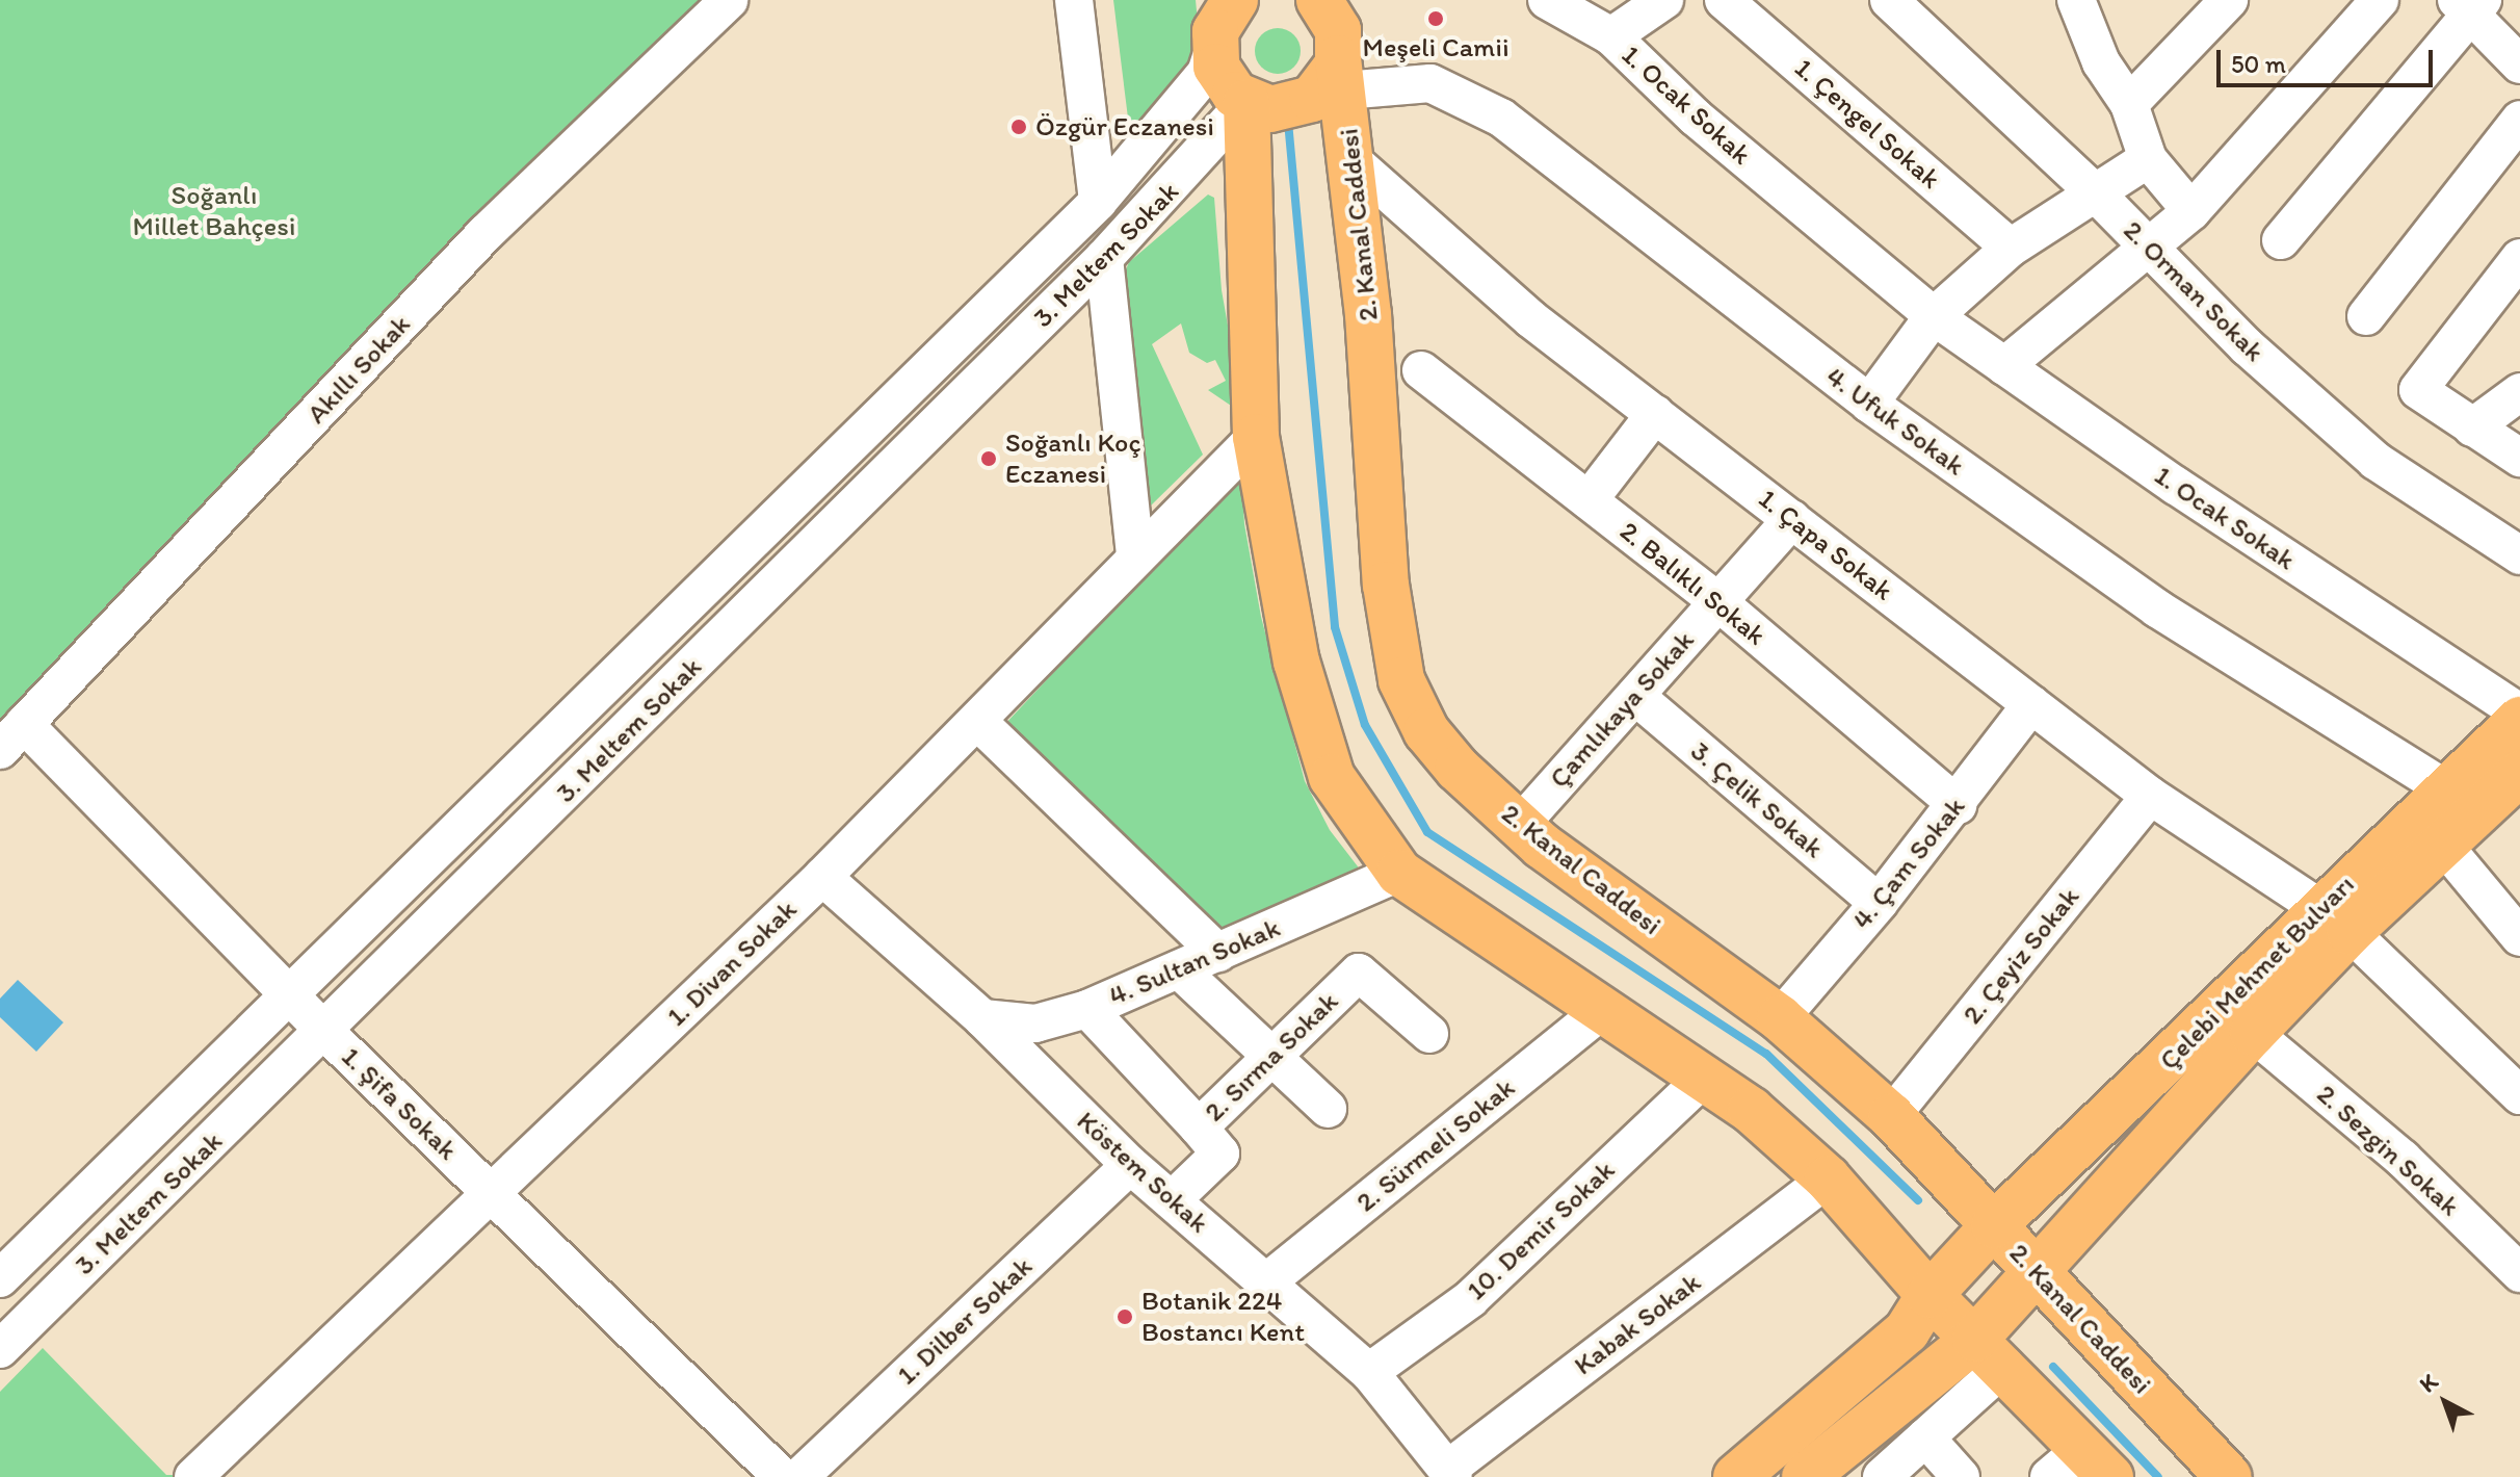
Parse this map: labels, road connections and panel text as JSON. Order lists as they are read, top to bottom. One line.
{"streets":{"main road":["2. Kanal Caddesi","Çelebi Mehmet Bulvarı"],"street":["1. Ocak Sokak","1. Çengel Sokak","3. Meltem Sokak","2. Orman Sokak","Akıllı Sokak","4. Ufuk Sokak","1. Çapa Sokak","2. Balıklı Sokak","Çamlıkaya Sokak","3. Çelik Sokak","4. Çam Sokak","2. Çeyiz Sokak","4. Sultan Sokak","1. Divan Sokak","2. Sırma Sokak","1. Şifa Sokak","2. Sürmeli Sokak","2. Sezgin Sokak","Köstem Sokak","10. Demir Sokak","1. Dilber Sokak","Kabak Sokak"]},"crossings":[["2. Kanal Caddesi","4. Ufuk Sokak"],["2. Kanal Caddesi","1. Çapa Sokak"],["2. Kanal Caddesi","Çamlıkaya Sokak"],["2. Kanal Caddesi","4. Çam Sokak"],["2. Kanal Caddesi","2. Çeyiz Sokak"],["2. Kanal Caddesi","Çelebi Mehmet Bulvarı"],["3. Meltem Sokak","1. Şifa Sokak"],["Akıllı Sokak","1. Şifa Sokak"],["4. Ufuk Sokak","Çelebi Mehmet Bulvarı"],["1. Çapa Sokak","Çamlıkaya Sokak"],["1. Çapa Sokak","4. Çam Sokak"],["1. Çapa Sokak","2. Çeyiz Sokak"],["1. Çapa Sokak","Çelebi Mehmet Bulvarı"],["2. Balıklı Sokak","Çamlıkaya Sokak"],["2. Balıklı Sokak","4. Çam Sokak"],["Çamlıkaya Sokak","3. Çelik Sokak"],["3. Çelik Sokak","4. Çam Sokak"],["4. Sultan Sokak","2. Sırma Sokak"],["4. Sultan Sokak","Köstem Sokak"],["1. Divan Sokak","1. Şifa Sokak"],["1. Divan Sokak","Köstem Sokak"],["Çelebi Mehmet Bulvarı","2. Sezgin Sokak"],["2. Sürmeli Sokak","Köstem Sokak"],["Köstem Sokak","10. Demir Sokak"],["Köstem Sokak","1. Dilber Sokak"],["Köstem Sokak","Kabak Sokak"]],"parks":["Soğanlı Millet Bahçesi"],"places":["Meşeli Camii","Özgür Eczanesi","Soğanlı Koç Eczanesi","Botanik 224 Bostancı Kent"],"scale_bar":"50 m","north":"top left"}
